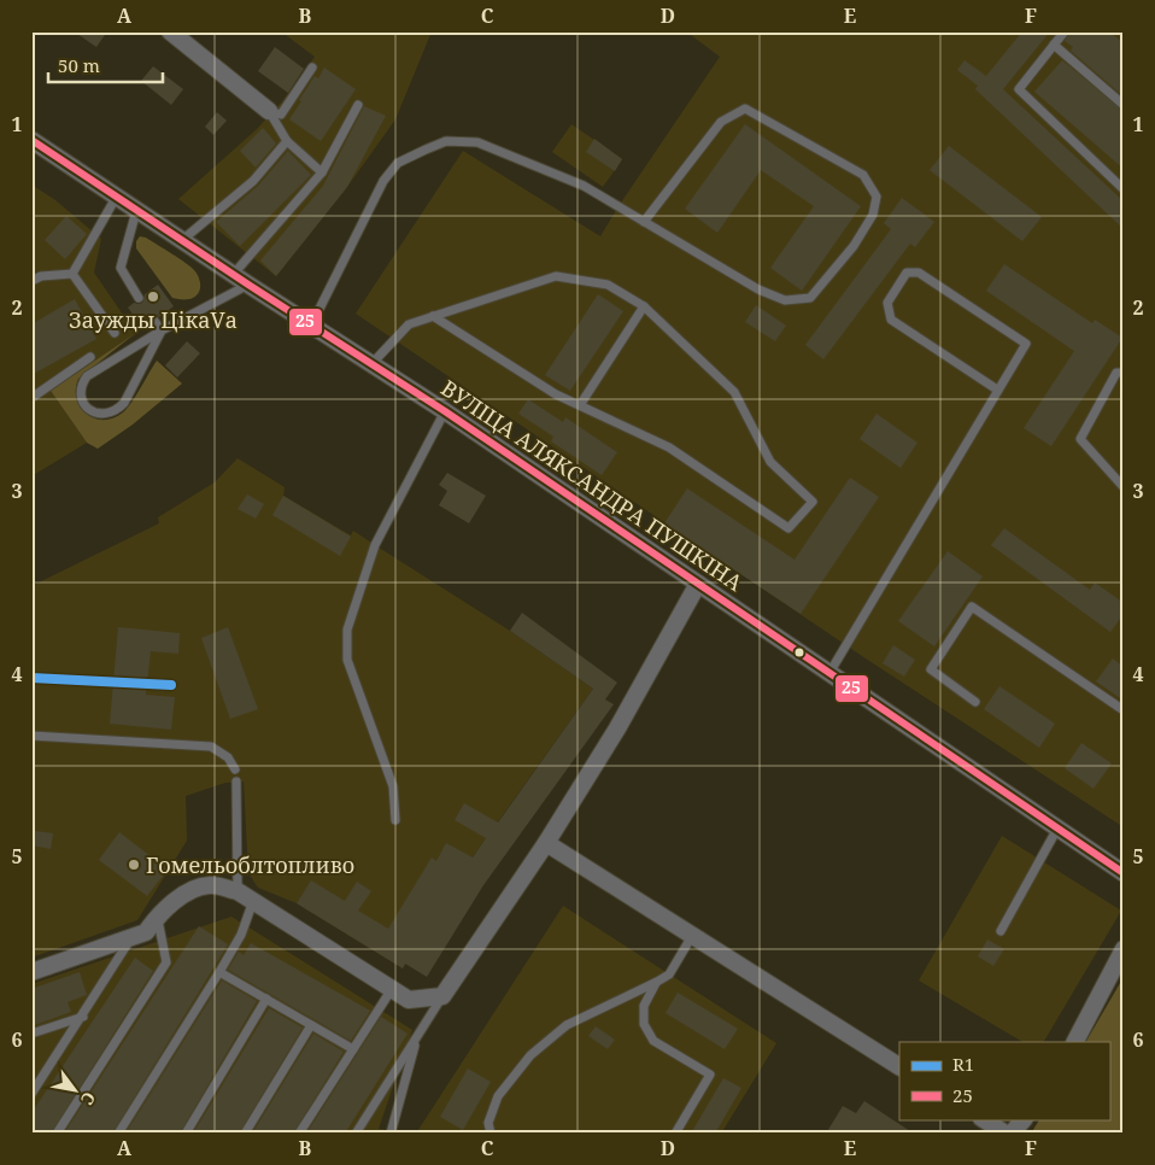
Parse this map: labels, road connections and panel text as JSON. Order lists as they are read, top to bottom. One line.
{"streets":{"street":["ВУЛІЦА АЛЯКСАНДРА ПУШКІНА"]},"places":["Заужды ЦікаVа","Гомельоблтопливо"],"lines":["transit line 25","transit line R1"],"legend":["R1","25"],"scale_bar":"50 m","north":"bottom right","grid":{"columns":["A","B","C","D","E","F"],"rows":["1","2","3","4","5","6"]}}
